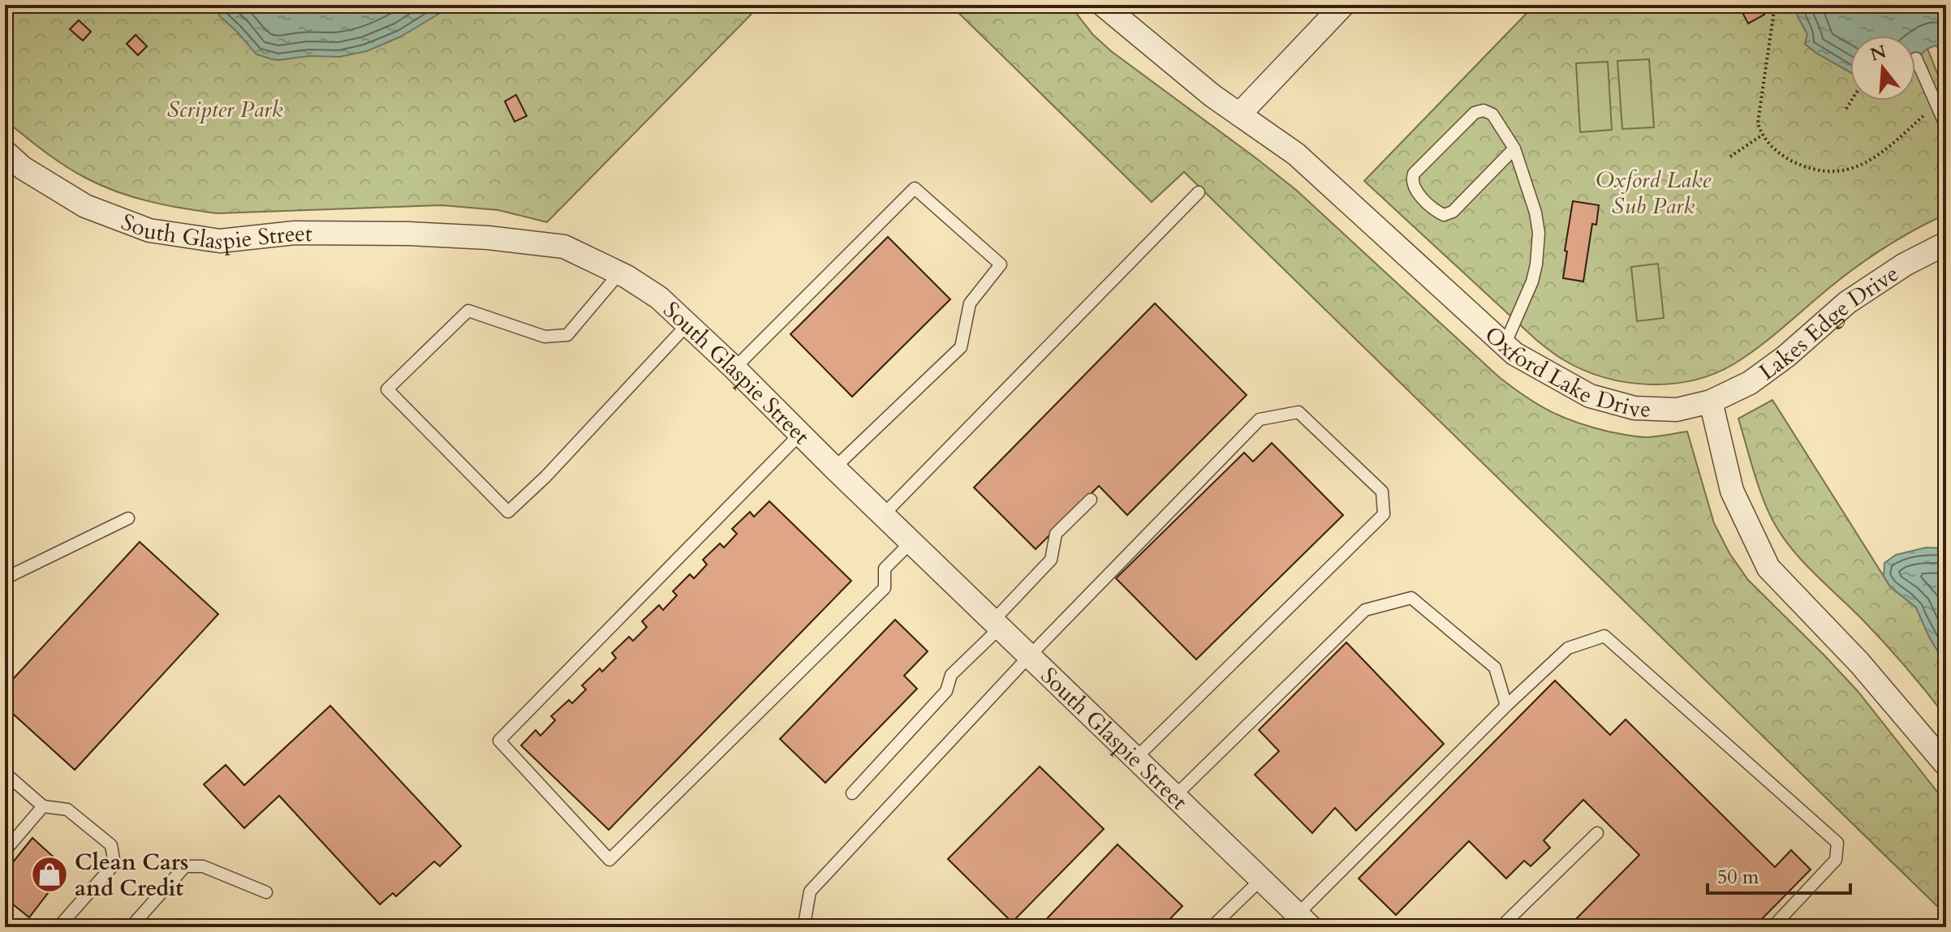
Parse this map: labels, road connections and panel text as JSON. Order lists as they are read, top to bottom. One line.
{"streets":{"street":["South Glaspie Street","Lakes Edge Drive","Oxford Lake Drive"]},"crossings":[["Lakes Edge Drive","Oxford Lake Drive"]],"parks":["Scripter Park","Oxford Lake Sub Park"],"places":{"shop":["Clean Cars and Credit"]},"scale_bar":"50 m","north":"top"}
